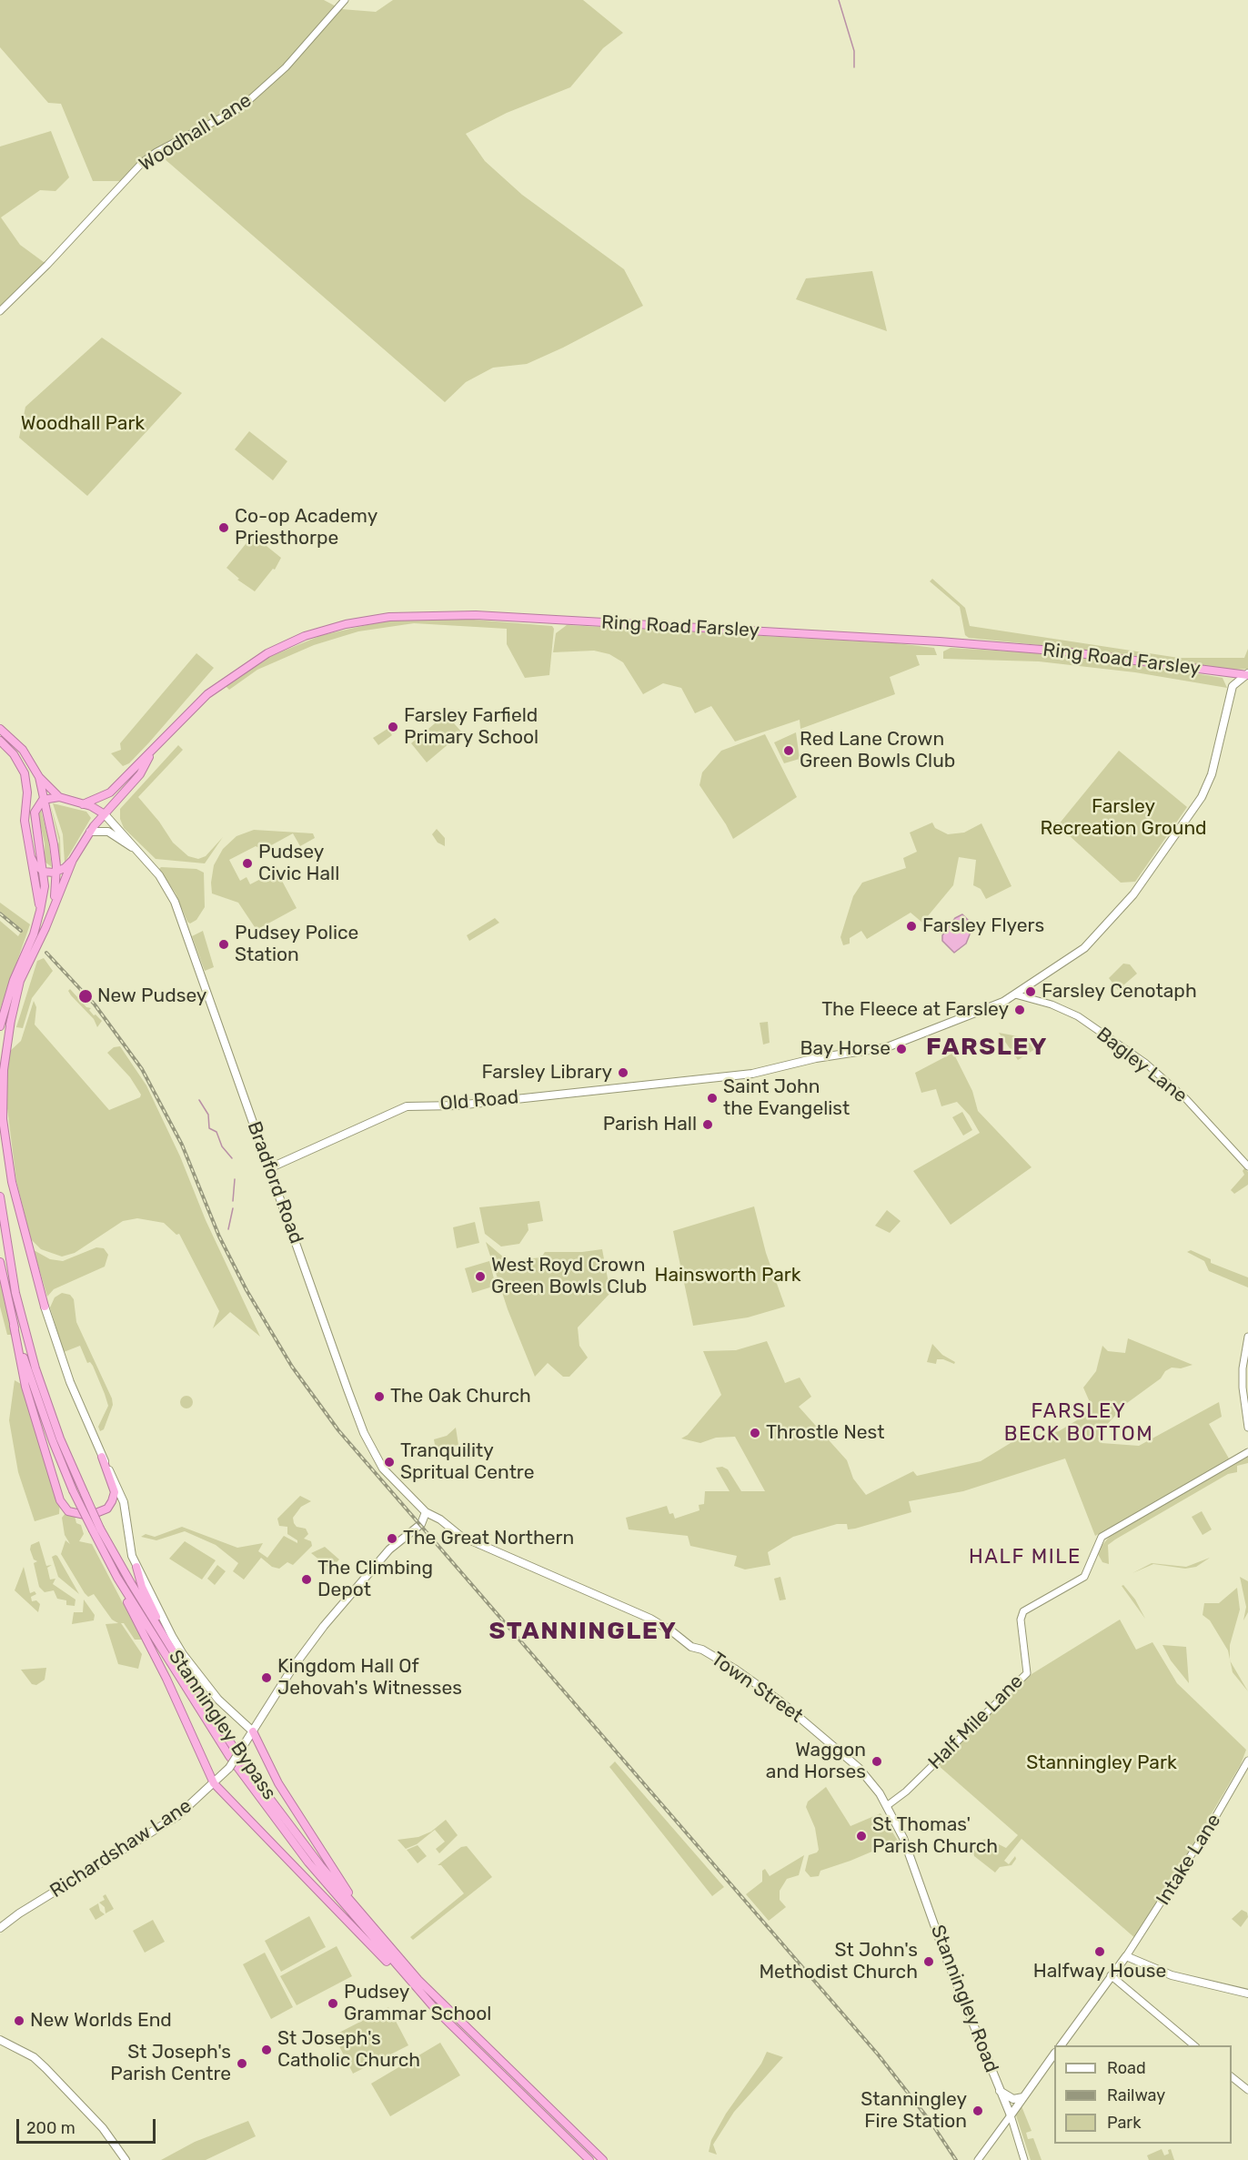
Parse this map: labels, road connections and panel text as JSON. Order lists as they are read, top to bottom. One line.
{"streets":{"highway":["Ring Road Farsley","Stanningley Bypass"],"main road":["Old Road","Bradford Road","Town Street","Richardshaw Lane","Stanningley Road"],"street":["Woodhall Lane","Bagley Lane","Half Mile Lane","Intake Lane"]},"crossings":[["Bagley Lane","Old Road"],["Old Road","Bradford Road"],["Bradford Road","Town Street"],["Town Street","Half Mile Lane"],["Town Street","Stanningley Road"]],"districts":["FARSLEY","FARSLEY BECK BOTTOM","HALF MILE","STANNINGLEY"],"parks":["Woodhall Park","Farsley Recreation Ground","Hainsworth Park","Stanningley Park"],"places":["Co-op Academy Priesthorpe","Farsley Farfield Primary School","Red Lane Crown Green Bowls Club","Pudsey Civic Hall","Farsley Flyers","Pudsey Police Station","Farsley Cenotaph","New Pudsey","The Fleece at Farsley","Bay Horse","Farsley Library","Saint John the Evangelist","Parish Hall","West Royd Crown Green Bowls Club","The Oak Church","Throstle Nest","Tranquility Spritual Centre","The Great Northern","The Climbing Depot","Kingdom Hall Of Jehovah's Witnesses","Waggon and Horses","St Thomas' Parish Church","Halfway House","St John's Methodist Church","Pudsey Grammar School","New Worlds End","St Joseph's Catholic Church","St Joseph's Parish Centre","Stanningley Fire Station"],"legend":["Road","Railway","Park"],"scale_bar":"200 m"}
